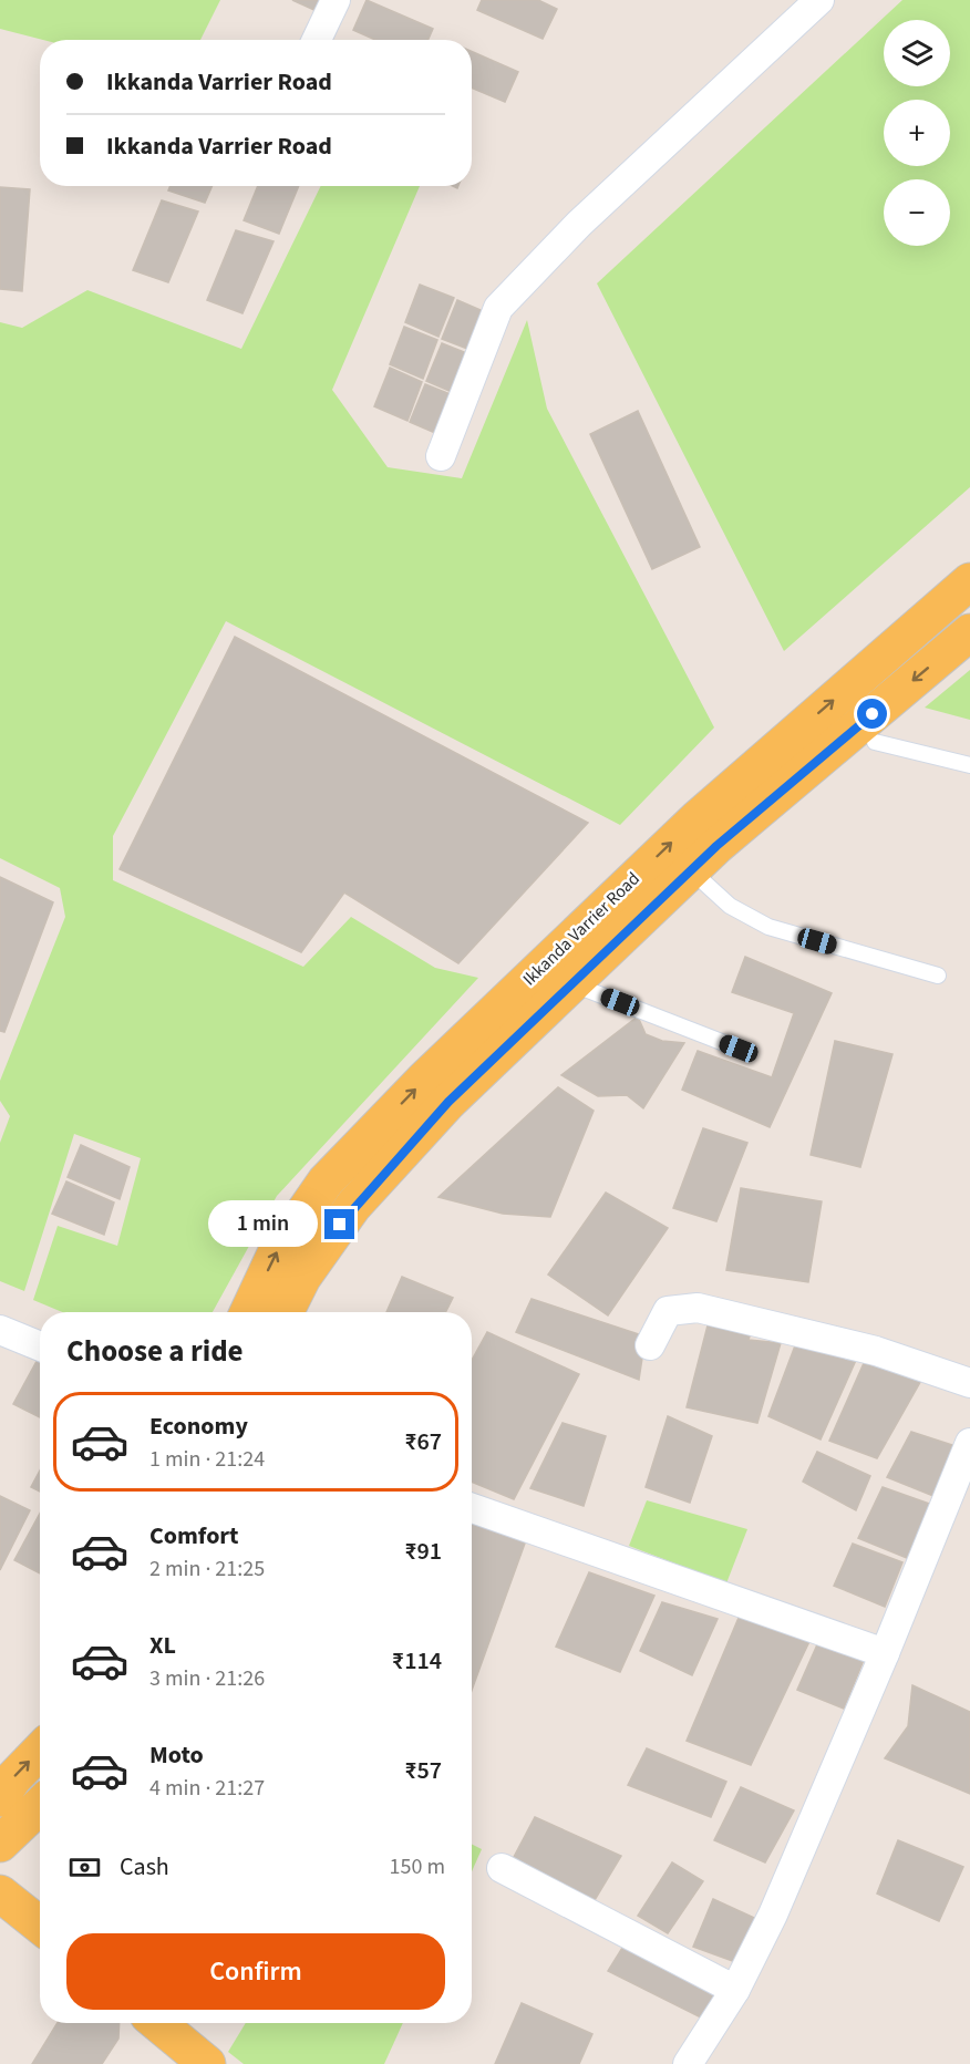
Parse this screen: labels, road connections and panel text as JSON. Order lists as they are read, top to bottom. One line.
{"streets":{"main road":["Ikkanda Varrier Road"]},"page":{"map_buttons":["+","−"],"banner":["Ikkanda Varrier Road","Ikkanda Varrier Road"],"bubble":"1 min","heading":"Choose a ride","list":[{"name":"Economy","note":"1 min · 21:24","value":"₹67"},{"name":"Comfort","note":"2 min · 21:25","value":"₹91"},{"name":"XL","note":"3 min · 21:26","value":"₹114"},{"name":"Moto","note":"4 min · 21:27","value":"₹57"}],"pay":["Cash","150 m"],"buttons":"Confirm"}}
